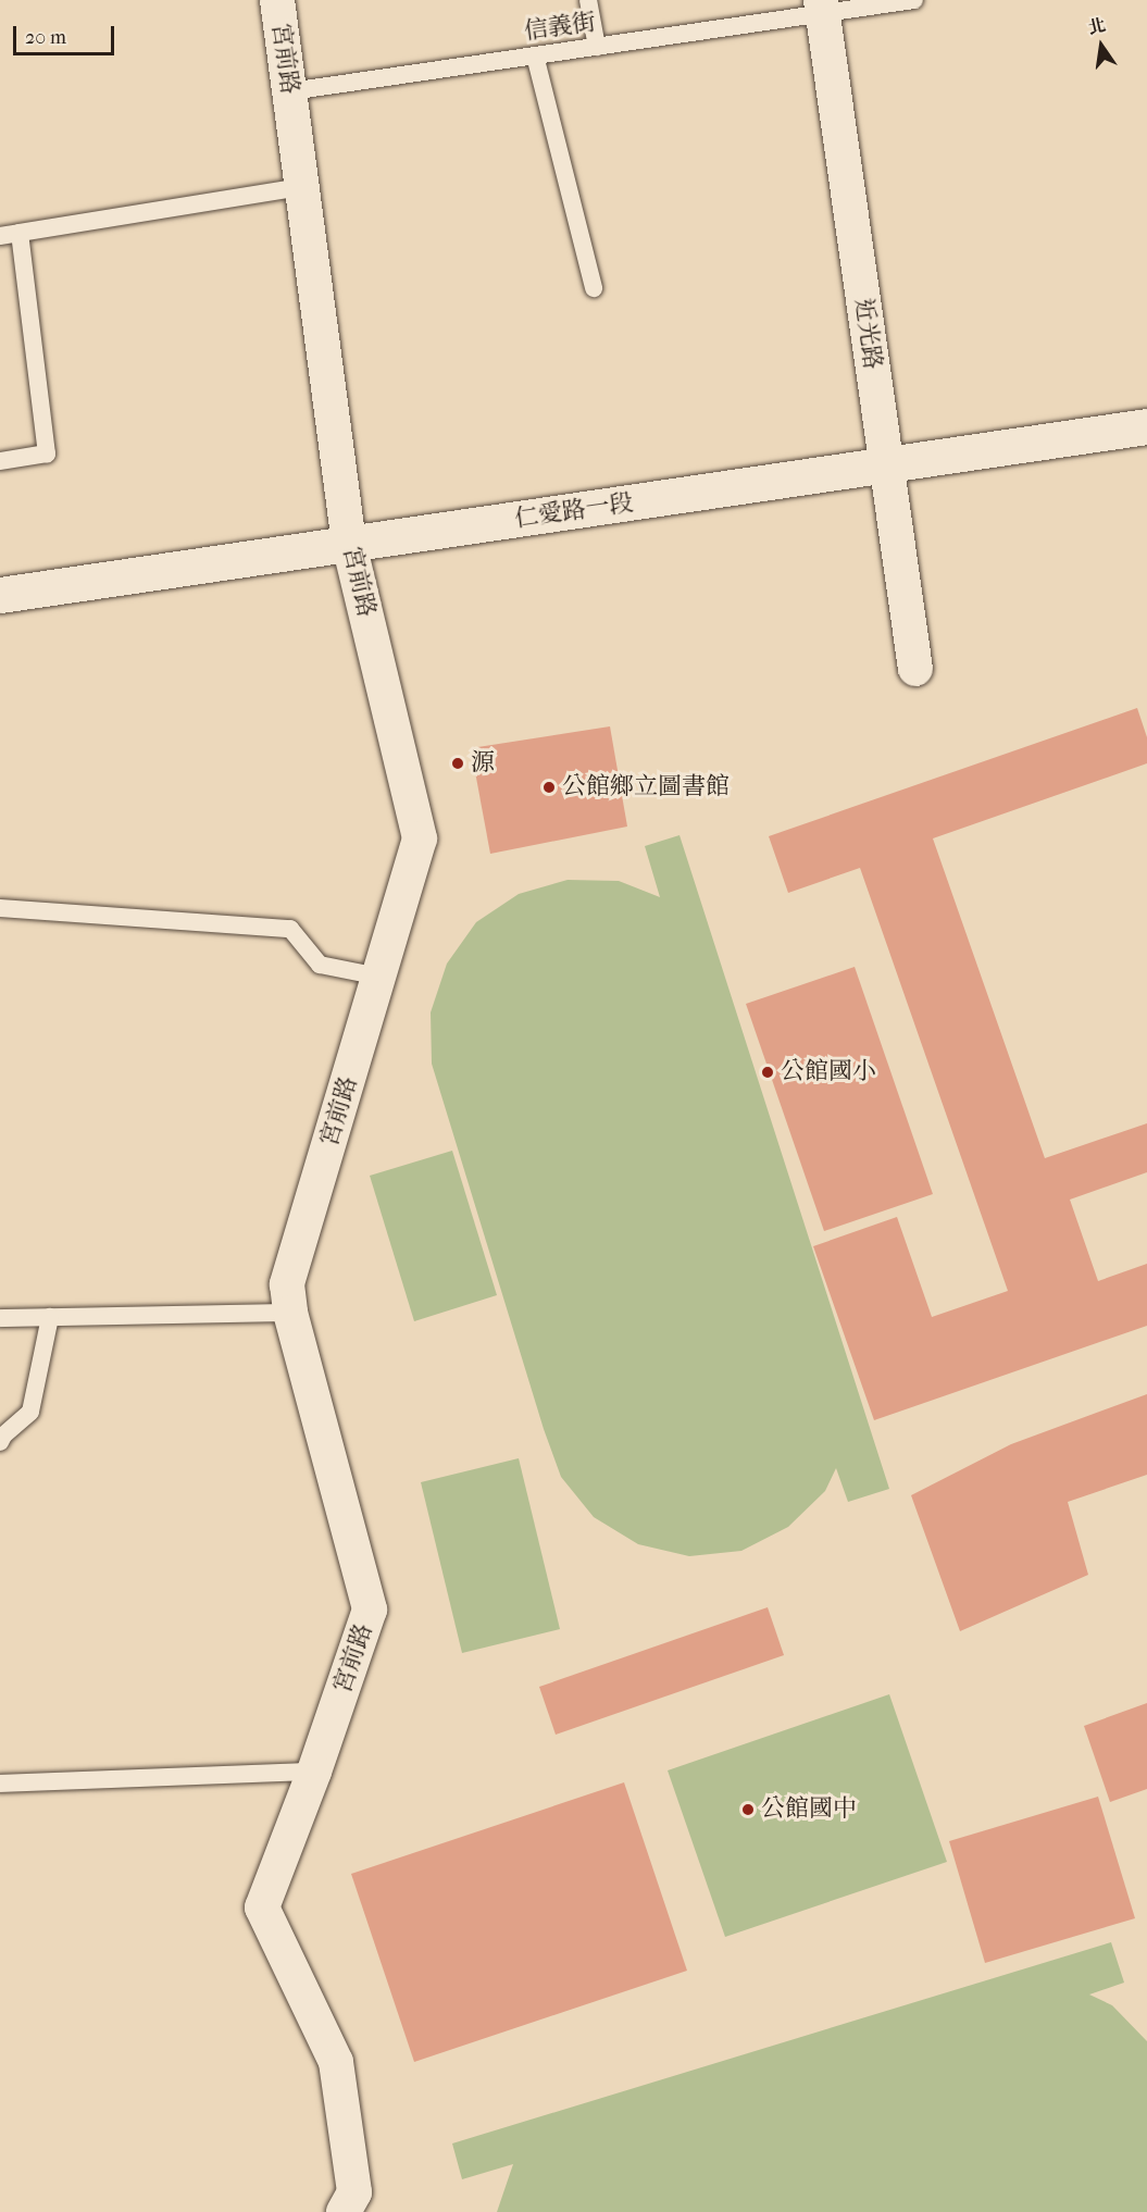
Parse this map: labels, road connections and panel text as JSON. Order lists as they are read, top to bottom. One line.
{"streets":{"street":["宮前路","近光路","仁愛路一段"],"lane":["信義街"]},"crossings":[["信義街","宮前路"],["信義街","近光路"],["宮前路","仁愛路一段"],["近光路","仁愛路一段"]],"places":["源","公館鄉立圖書館","公館國小","公館國中"],"scale_bar":"20 m","north":"top"}
